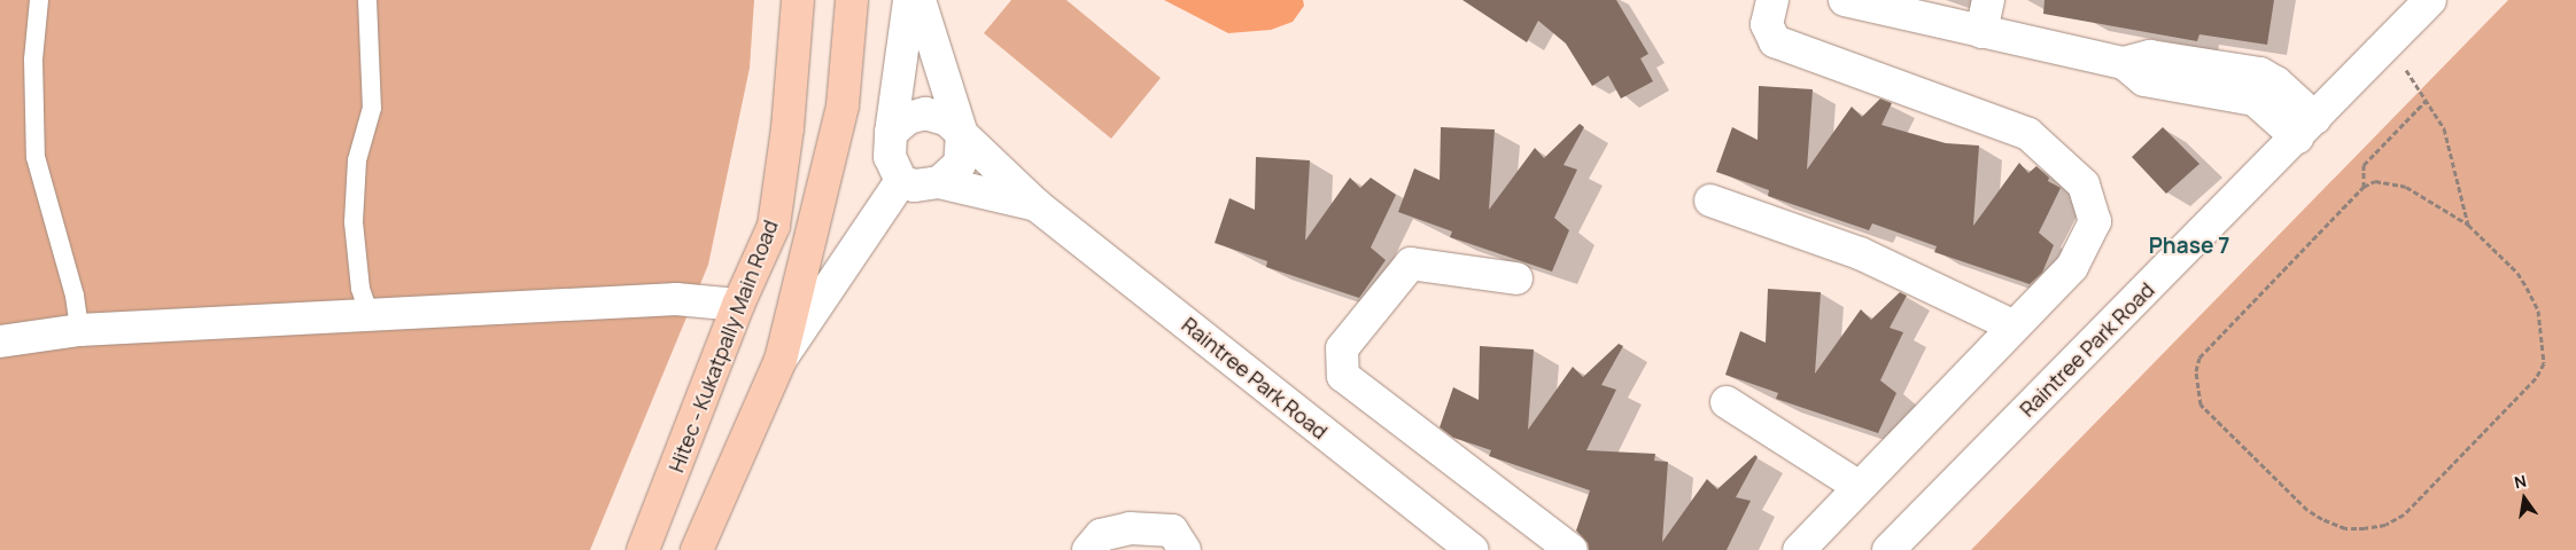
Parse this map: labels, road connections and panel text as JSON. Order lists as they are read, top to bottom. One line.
{"streets":{"main road":["Hitec - Kukatpally Main Road"],"street":["Raintree Park Road"]},"districts":["Phase 7"],"north":"top"}
